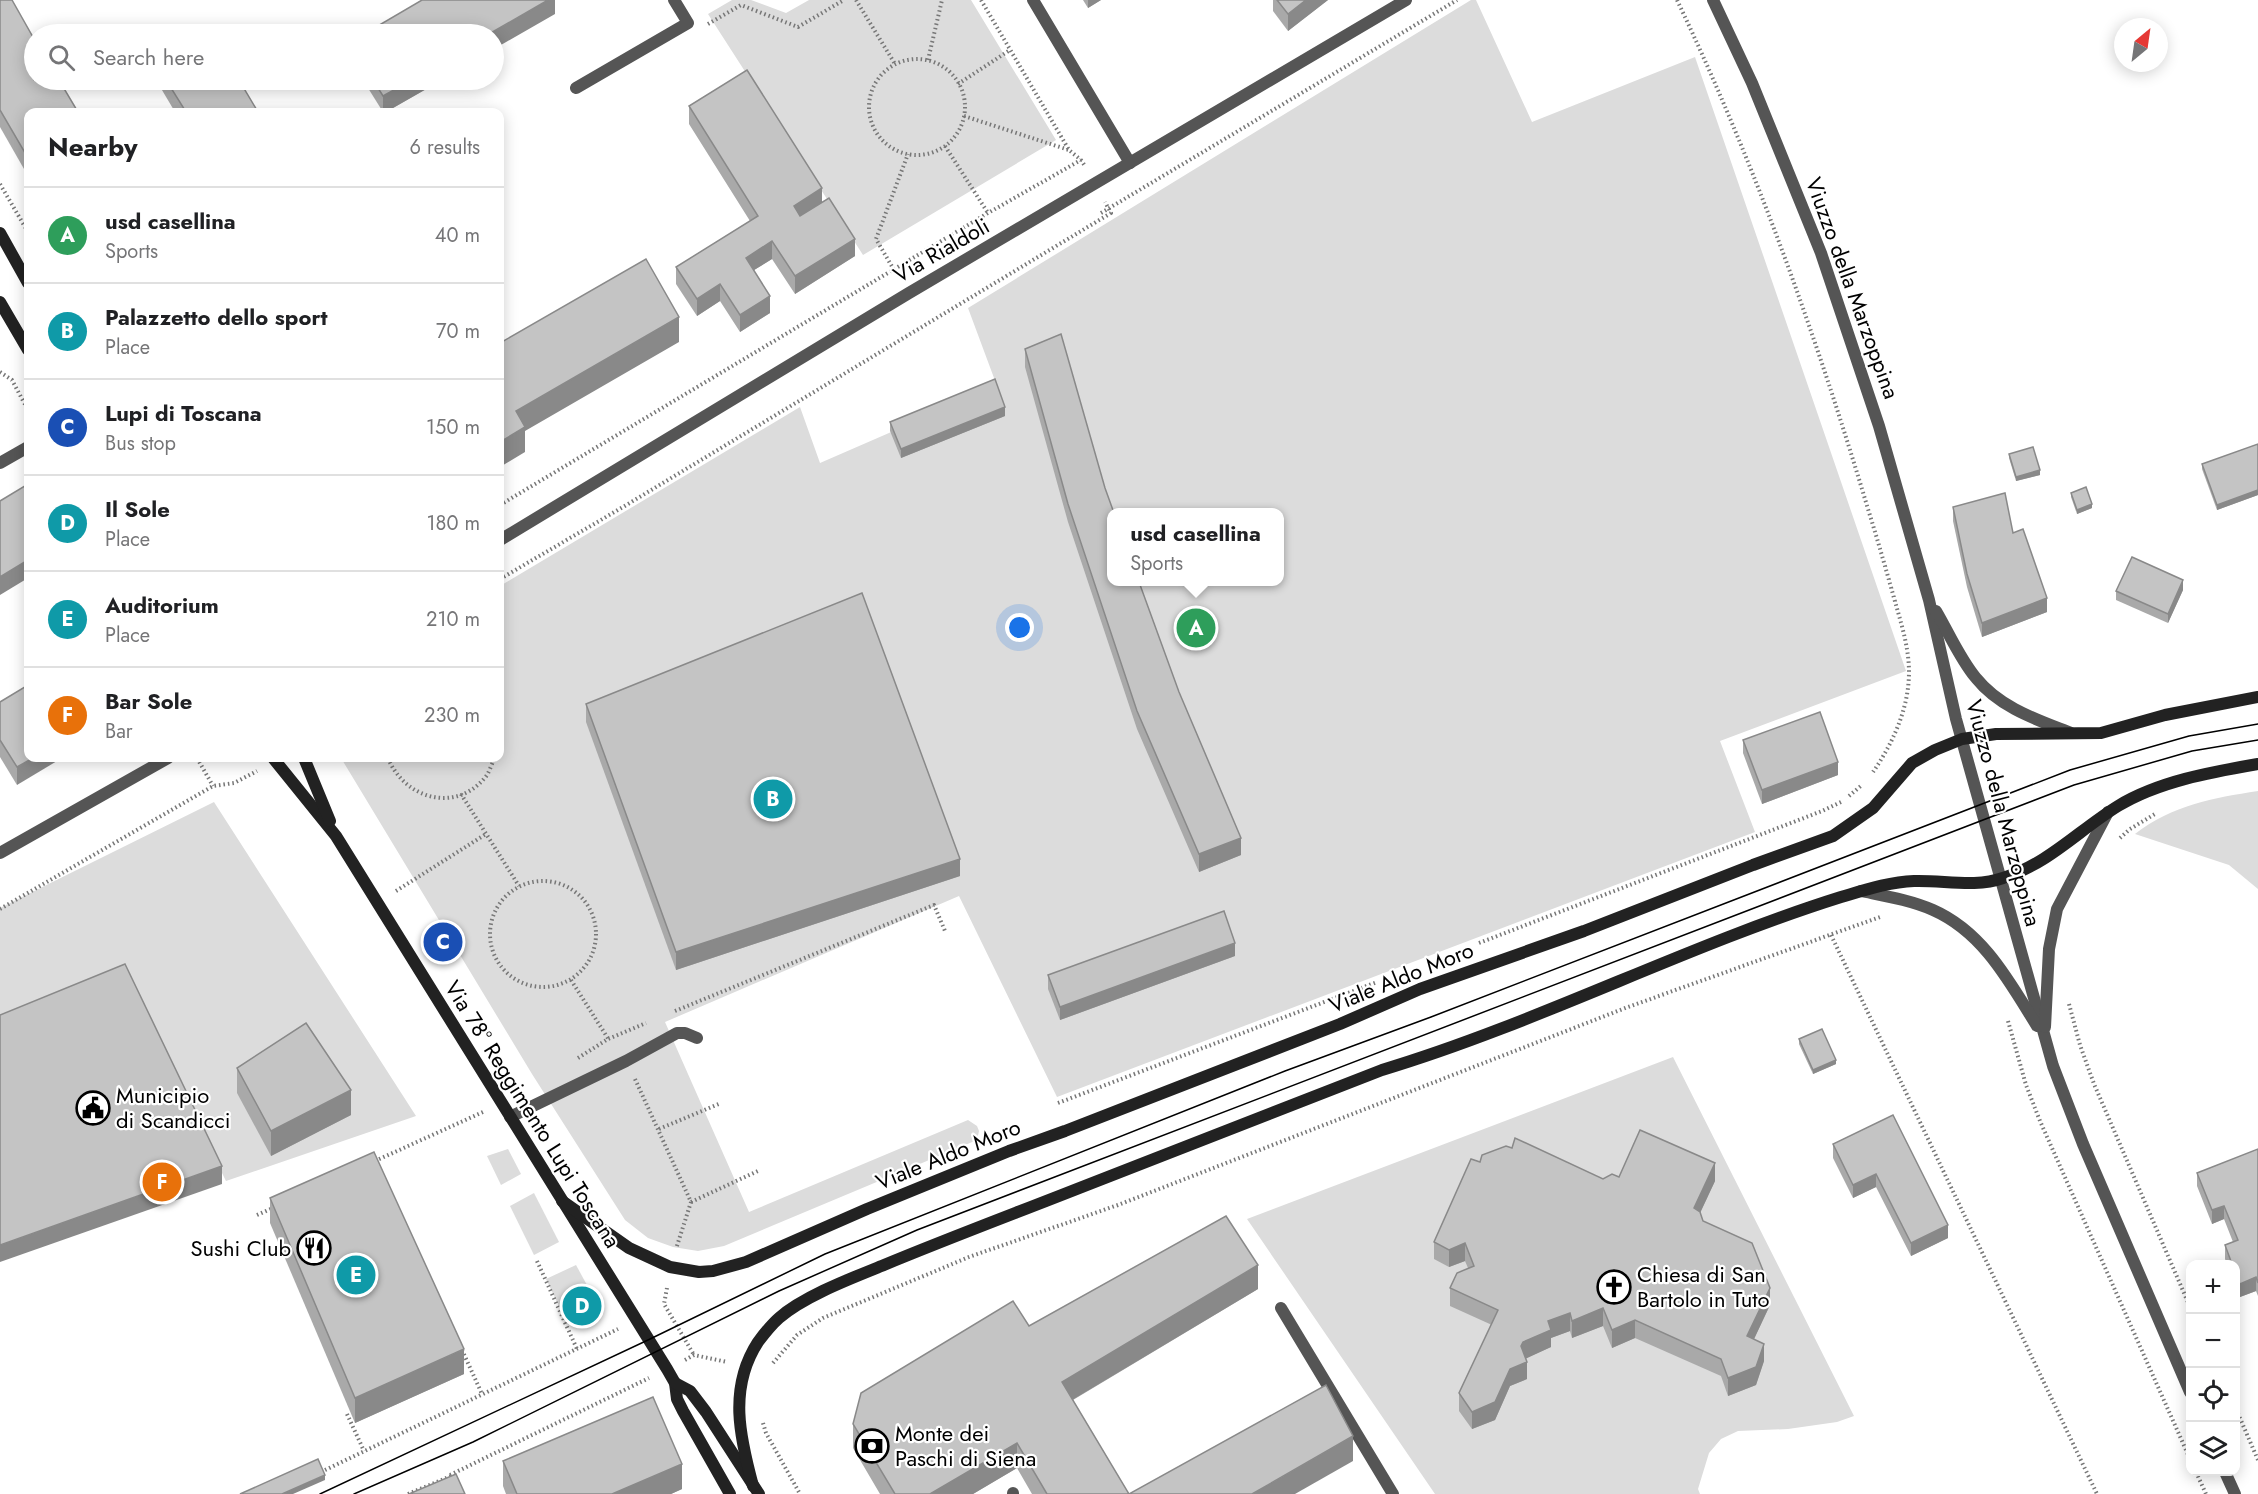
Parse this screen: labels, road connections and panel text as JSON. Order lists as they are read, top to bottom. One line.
{"streets":{"street":["Via Rialdoli","Viuzzo della Marzoppina","Viale Aldo Moro","Via 78° Reggimento Lupi Toscana"]},"crossings":[["Viuzzo della Marzoppina","Viale Aldo Moro"],["Viale Aldo Moro","Via 78° Reggimento Lupi Toscana"]],"places":{"public building":["Municipio di Scandicci"],"restaurant":["Sushi Club"],"church":["Chiesa di San Bartolo in Tuto"],"bank":["Monte dei Paschi di Siena"]},"north":"top right","page":{"search":"Search here","heading":["Nearby","6 results"],"list":[{"mark":"A","name":"usd casellina","note":"Sports","value":"40 m"},{"mark":"B","name":"Palazzetto dello sport","note":"Place","value":"70 m"},{"mark":"C","name":"Lupi di Toscana","note":"Bus stop","value":"150 m"},{"mark":"D","name":"Il Sole","note":"Place","value":"180 m"},{"mark":"E","name":"Auditorium","note":"Place","value":"210 m"},{"mark":"F","name":"Bar Sole","note":"Bar","value":"230 m"}],"popup":["usd casellina","Sports"],"pins":["A","B","C","F","E","D"],"map_buttons":["+","−"]}}
